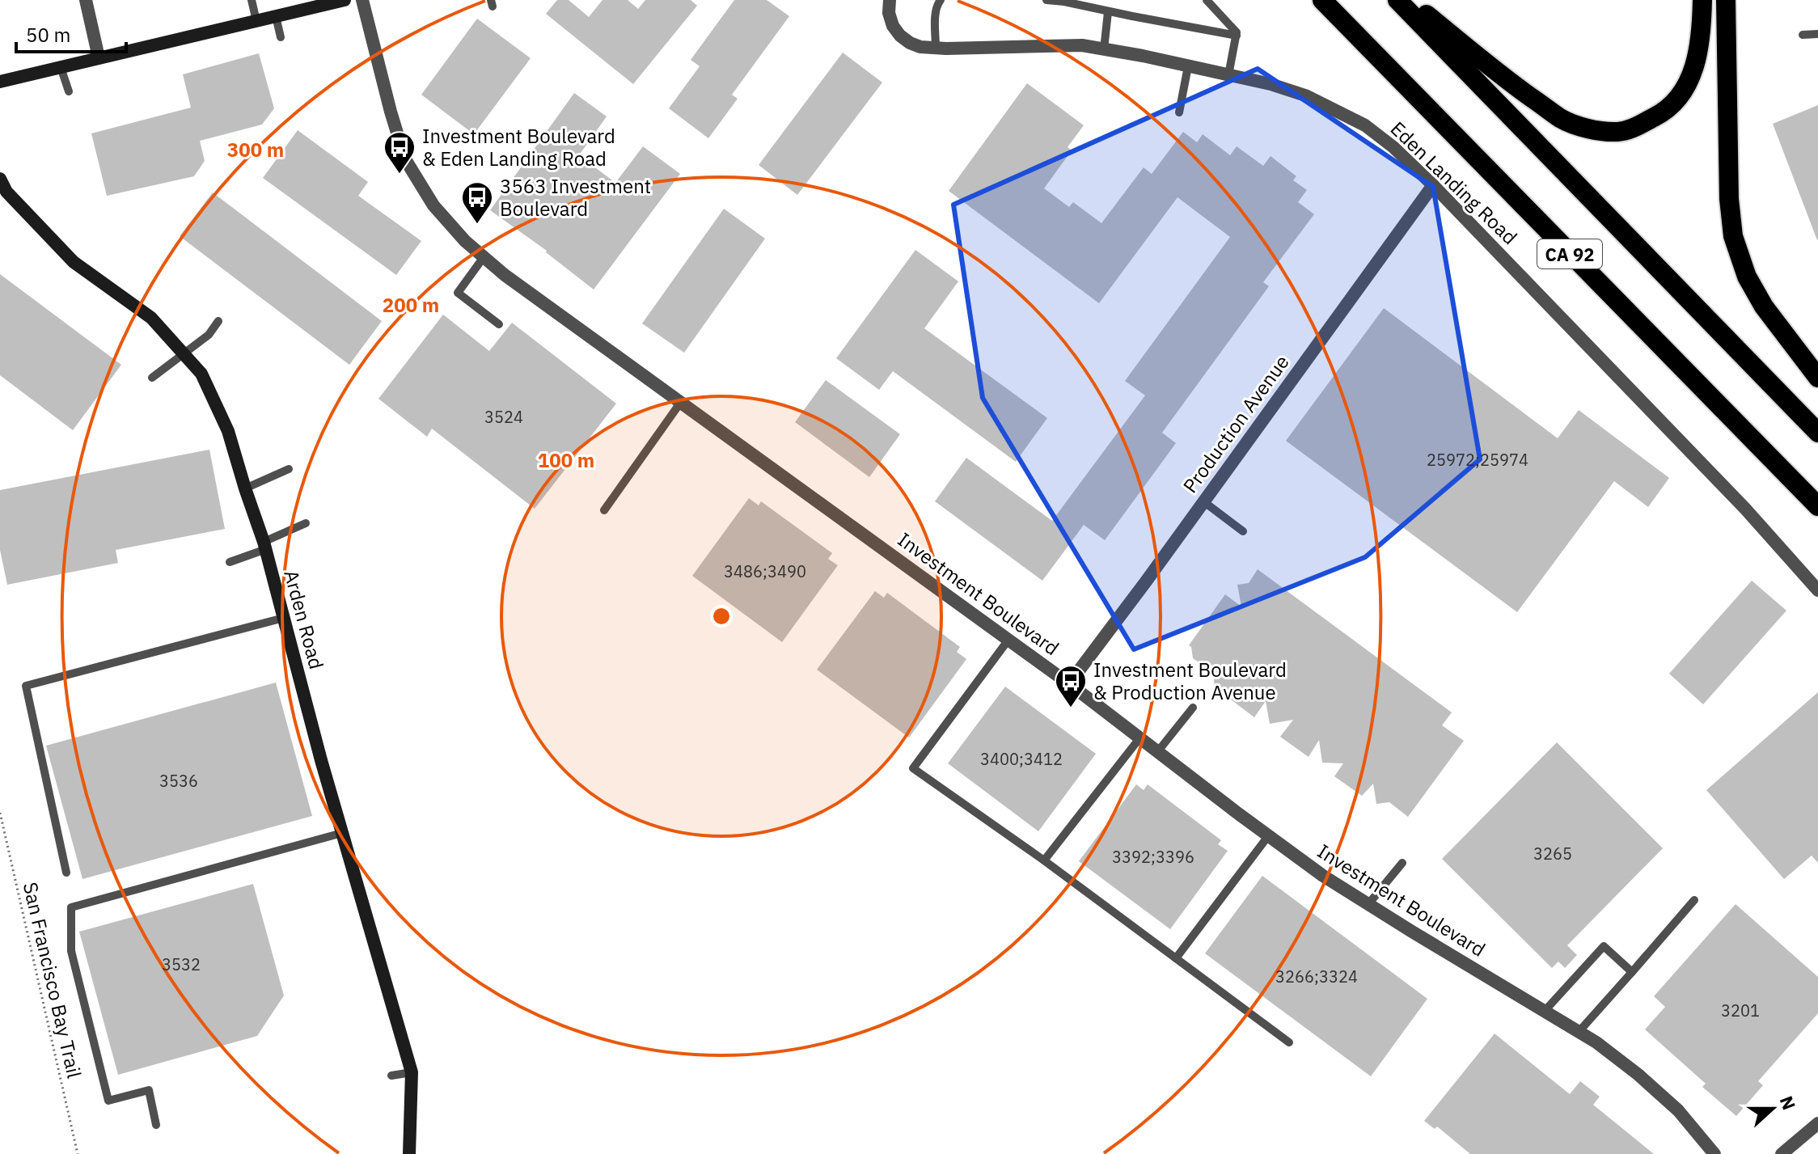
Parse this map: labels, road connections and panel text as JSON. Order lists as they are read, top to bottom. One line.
{"streets":{"highway":["CA 92"],"street":["Eden Landing Road","Production Avenue","Investment Boulevard","Arden Road"],"path":["San Francisco Bay Trail"]},"crossings":[["Eden Landing Road","Production Avenue"],["Production Avenue","Investment Boulevard"]],"places":{"bus stop":["Investment Boulevard & Eden Landing Road","3563 Investment Boulevard","Investment Boulevard & Production Avenue"]},"house_numbers":["3524","25972;25974","3486;3490","3400;3412","3536","3265","3392;3396","3532","3266;3324","3201"],"scale_bar":"50 m","north":"right","rings":["300 m","200 m","100 m"]}
